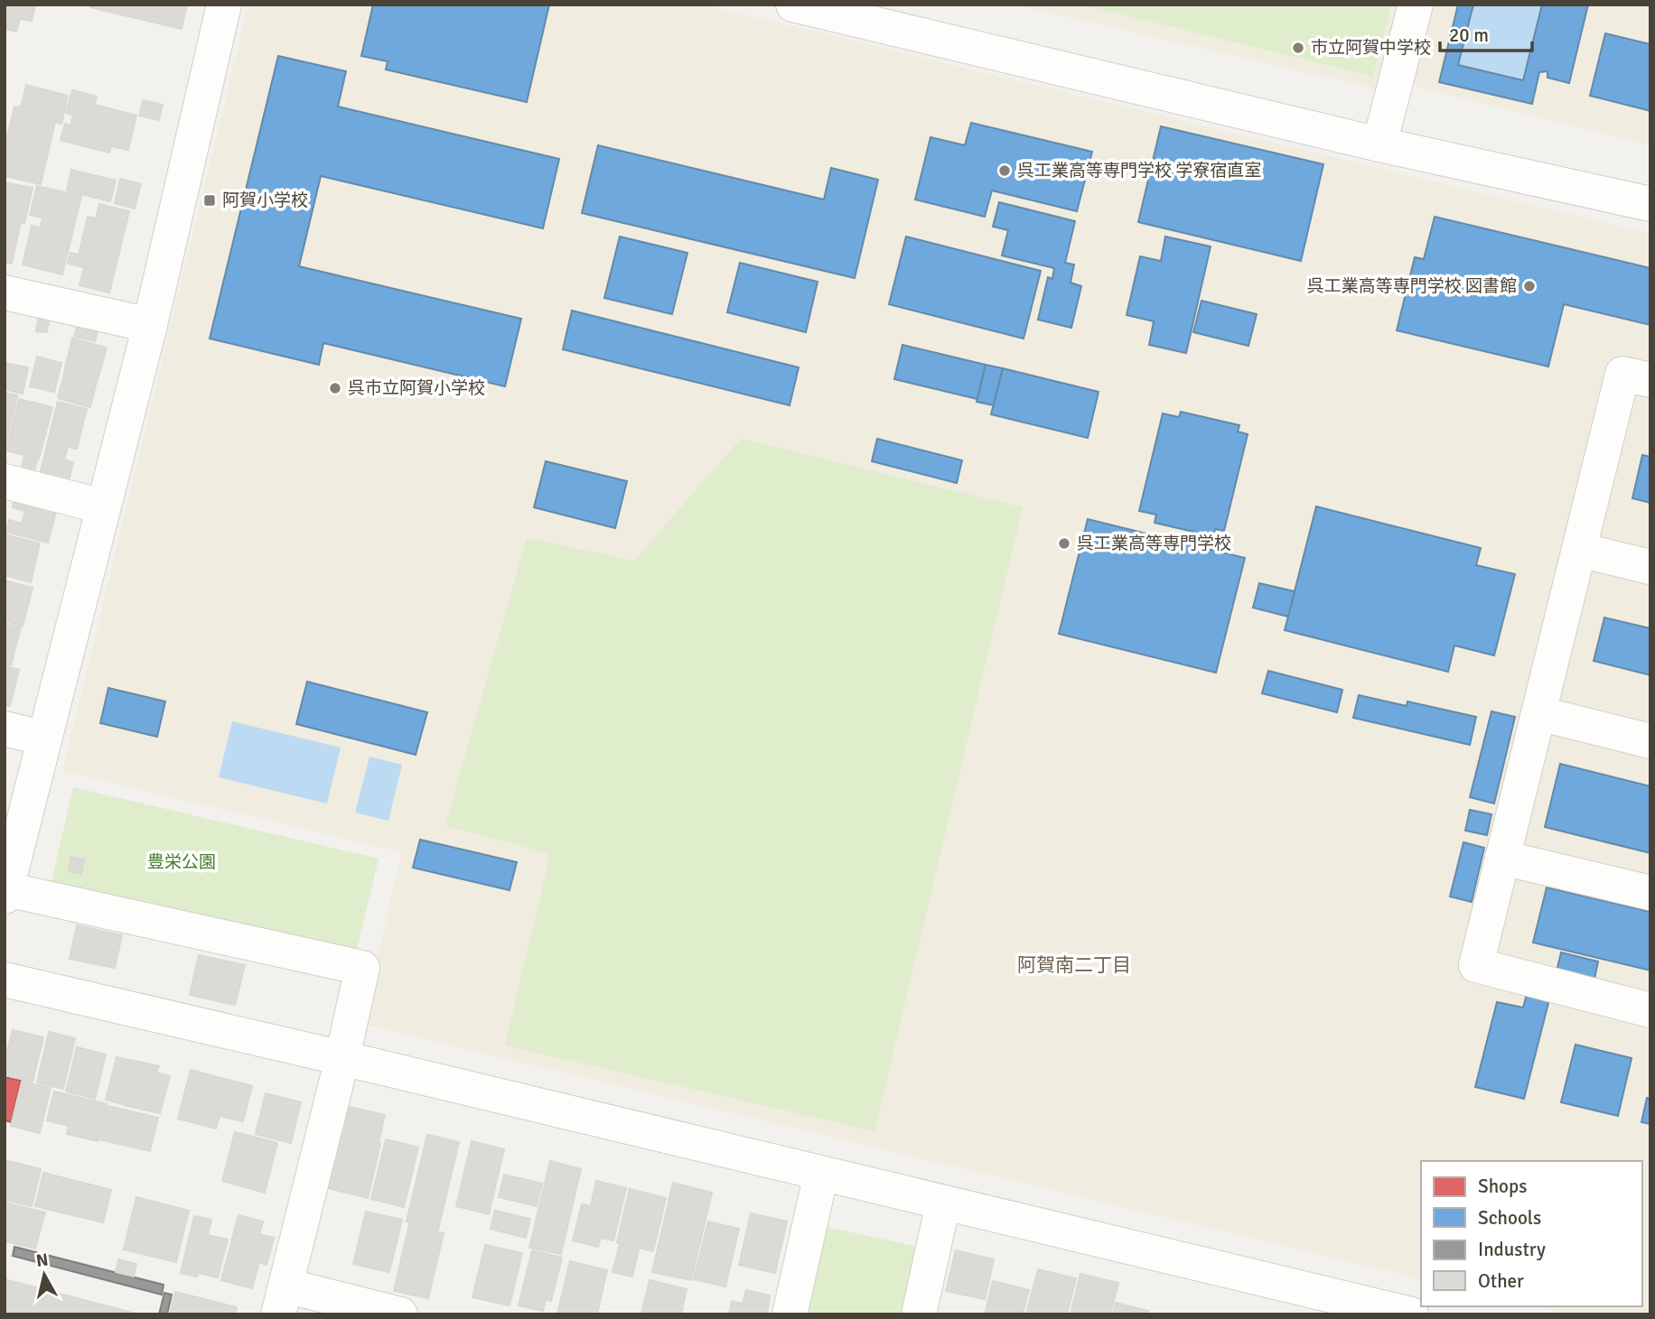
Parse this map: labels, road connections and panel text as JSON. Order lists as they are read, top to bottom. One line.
{"districts":["阿賀南二丁目"],"parks":["豊栄公園"],"places":{"other":["市立阿賀中学校","呉工業高等専門学校 学寮宿直室","呉工業高等専門学校 図書館","呉市立阿賀小学校","呉工業高等専門学校"],"transit":["阿賀小学校"]},"legend":["Shops","Schools","Industry","Other"],"scale_bar":"20 m","north":"top"}
